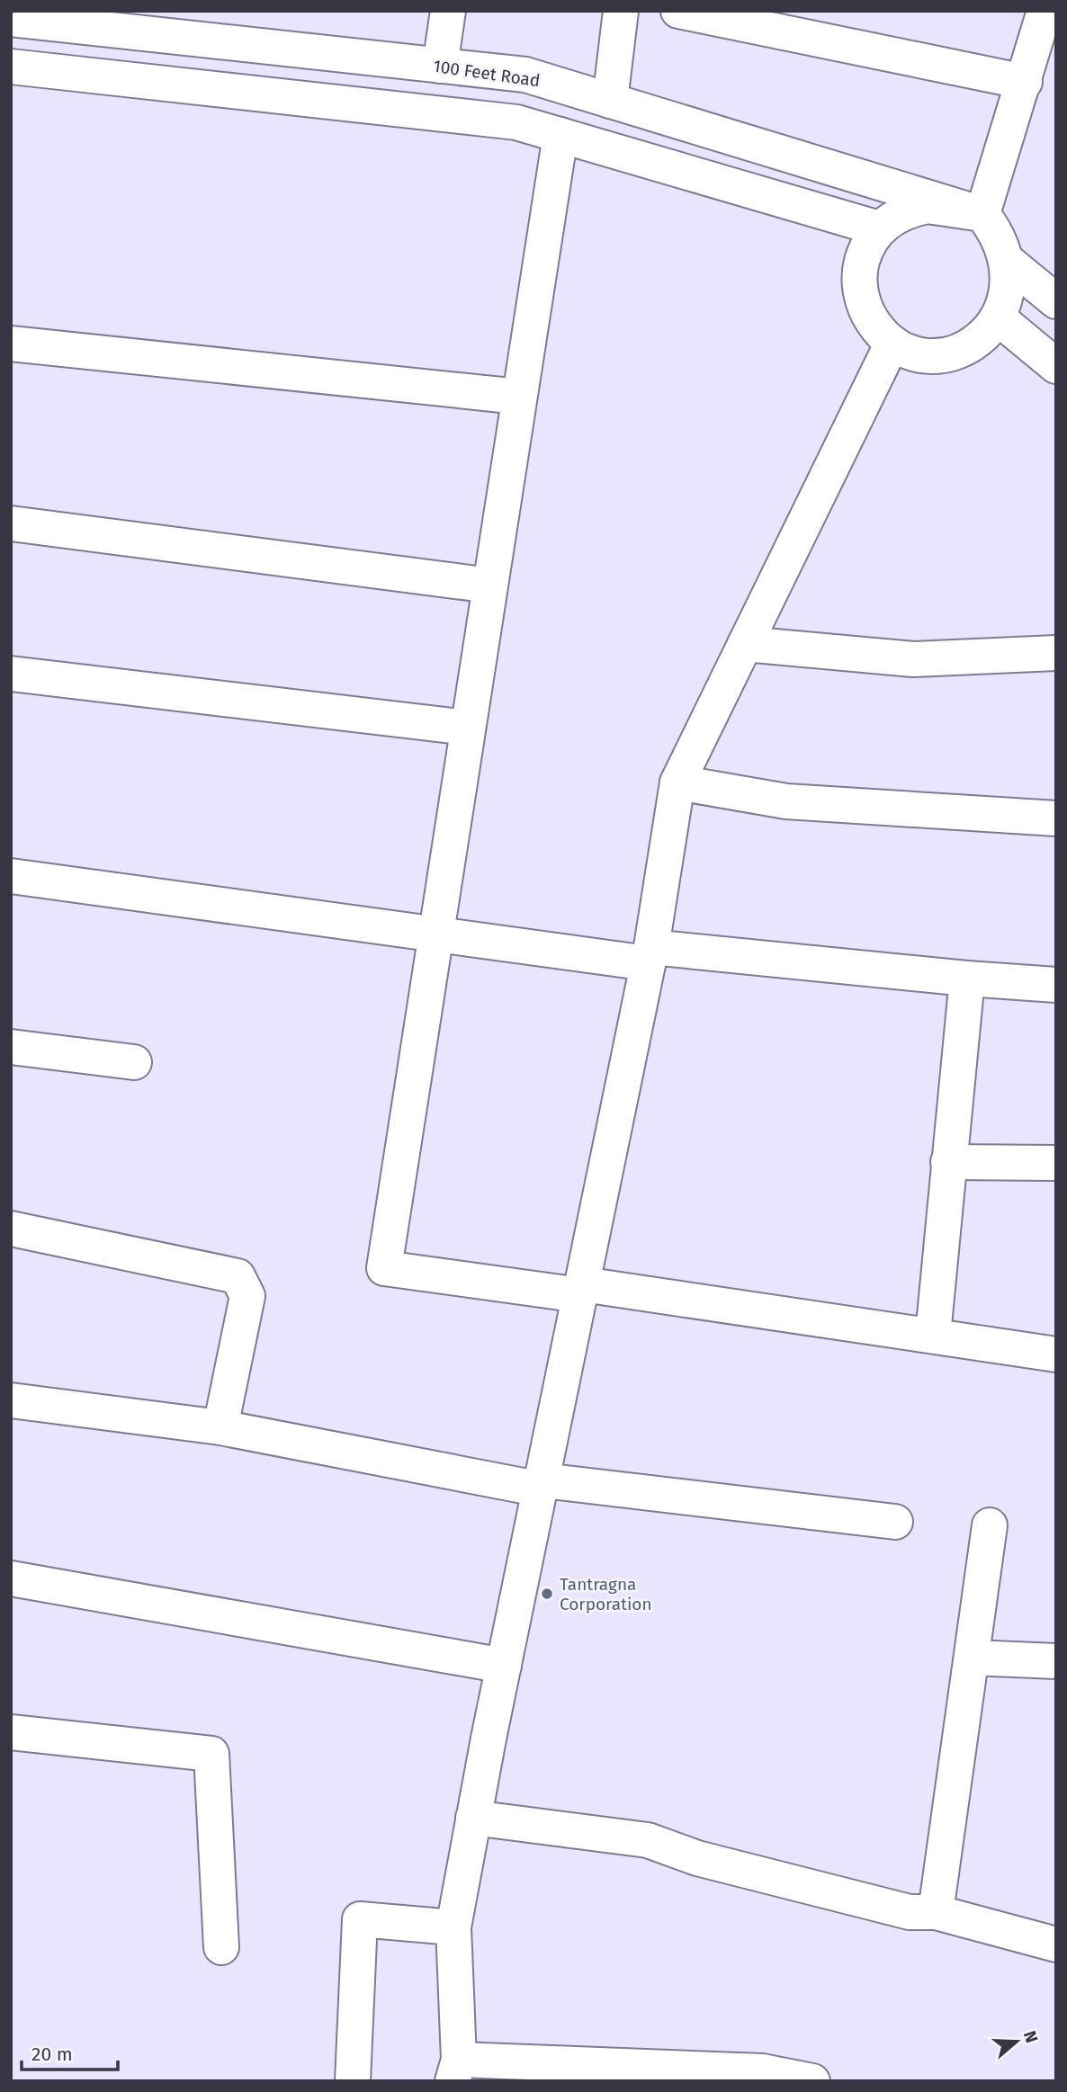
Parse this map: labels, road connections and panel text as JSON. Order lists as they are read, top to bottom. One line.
{"streets":{"street":["100 Feet Road"]},"places":["Tantragna Corporation"],"scale_bar":"20 m","north":"right"}
